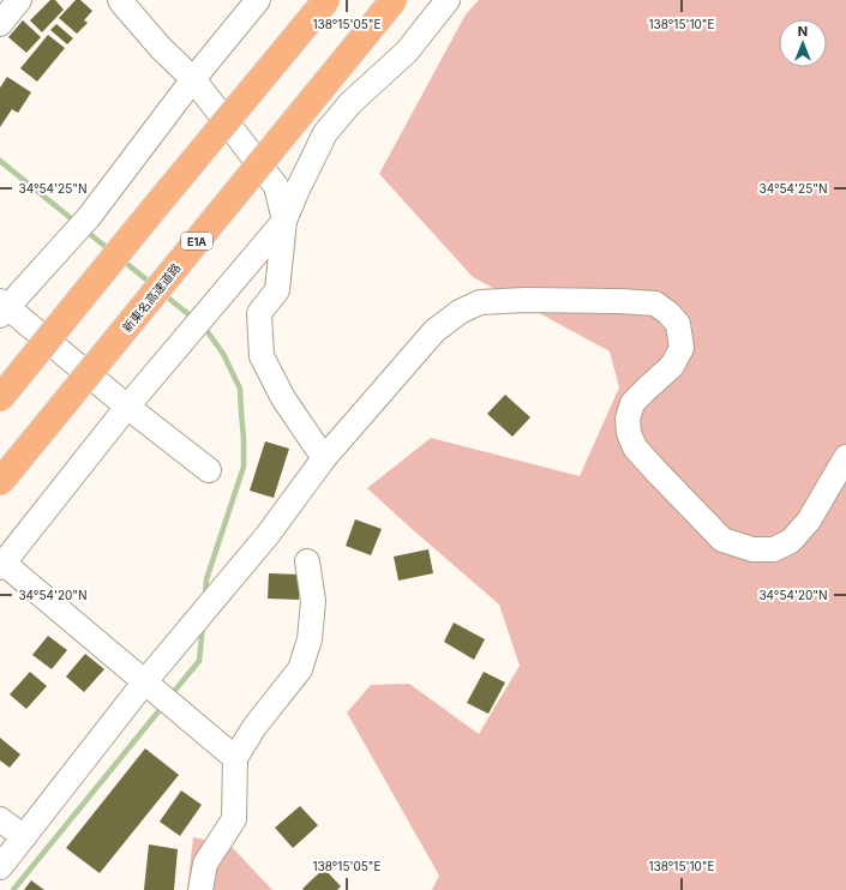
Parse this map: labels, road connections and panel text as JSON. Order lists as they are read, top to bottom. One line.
{"streets":{"highway":["E1A","新東名高速道路"]},"north":"top","coordinates":["138°15'05\"E","138°15'10\"E","34°54'25\"N","34°54'20\"N"]}
